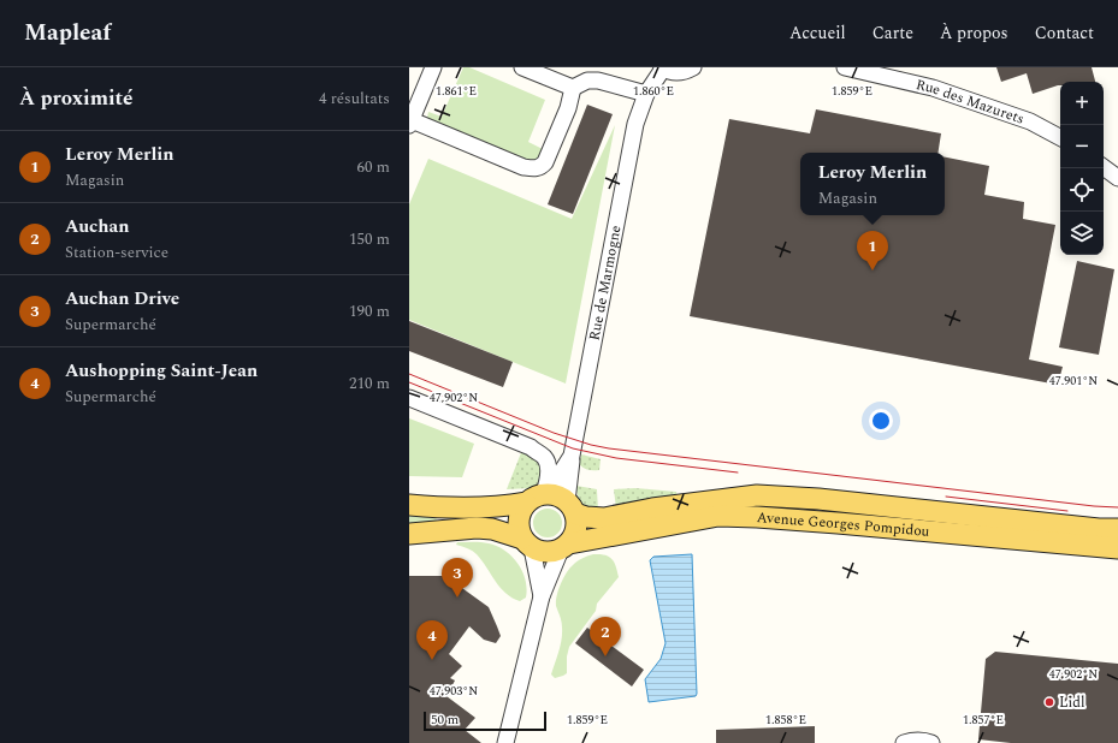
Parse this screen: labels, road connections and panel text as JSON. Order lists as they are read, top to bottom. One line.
{"streets":{"main road":["Avenue Georges Pompidou"],"street":["Rue des Mazurets","Rue de Marmogne"]},"crossings":[["Rue de Marmogne","Avenue Georges Pompidou"]],"places":["Lidl"],"scale_bar":"50 m","page":{"header":"Mapleaf","nav":["Accueil","Carte","À propos","Contact"],"heading":["À proximité","4 résultats"],"map_buttons":["+","−"],"list":[{"mark":"1","name":"Leroy Merlin","note":"Magasin","value":"60 m"},{"mark":"2","name":"Auchan","note":"Station-service","value":"150 m"},{"mark":"3","name":"Auchan Drive","note":"Supermarché","value":"190 m"},{"mark":"4","name":"Aushopping Saint-Jean","note":"Supermarché","value":"210 m"}],"popup":["Leroy Merlin","Magasin"],"pins":["1","3","2","4"],"scale":"50 m"},"coordinates":["1.861°E","1.860°E","1.859°E","47.901°N","47.902°N","47.903°N","1.858°E","1.857°E"]}
